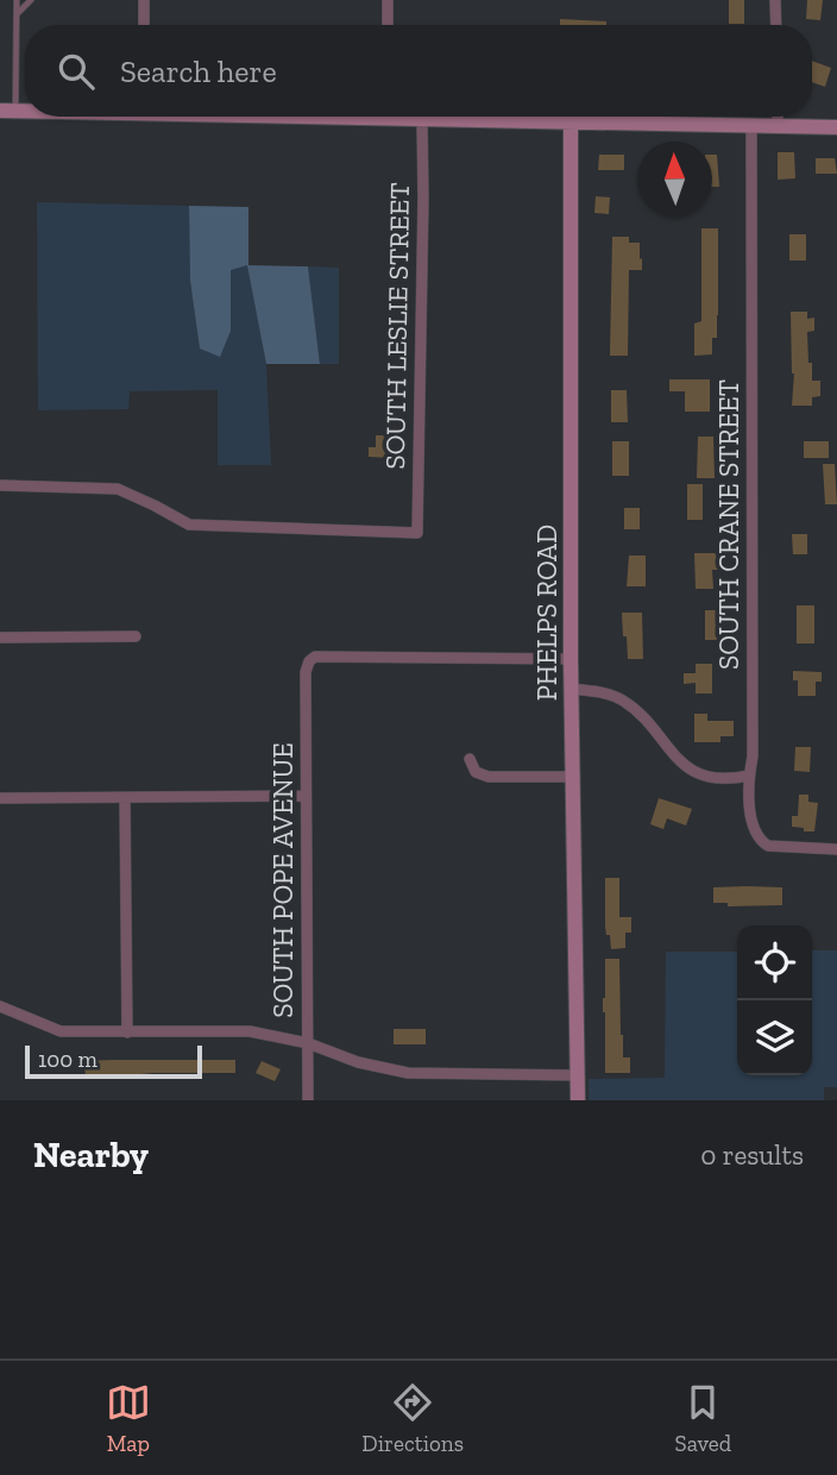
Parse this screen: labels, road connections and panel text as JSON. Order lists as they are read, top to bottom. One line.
{"streets":{"street":["SOUTH LESLIE STREET","SOUTH CRANE STREET","PHELPS ROAD","SOUTH POPE AVENUE"]},"crossings":[["PHELPS ROAD","SOUTH POPE AVENUE"]],"scale_bar":"100 m","north":"top","page":{"search":"Search here","scale":"100 m","heading":["Nearby","0 results"],"nav":["Map","Directions","Saved"]}}
